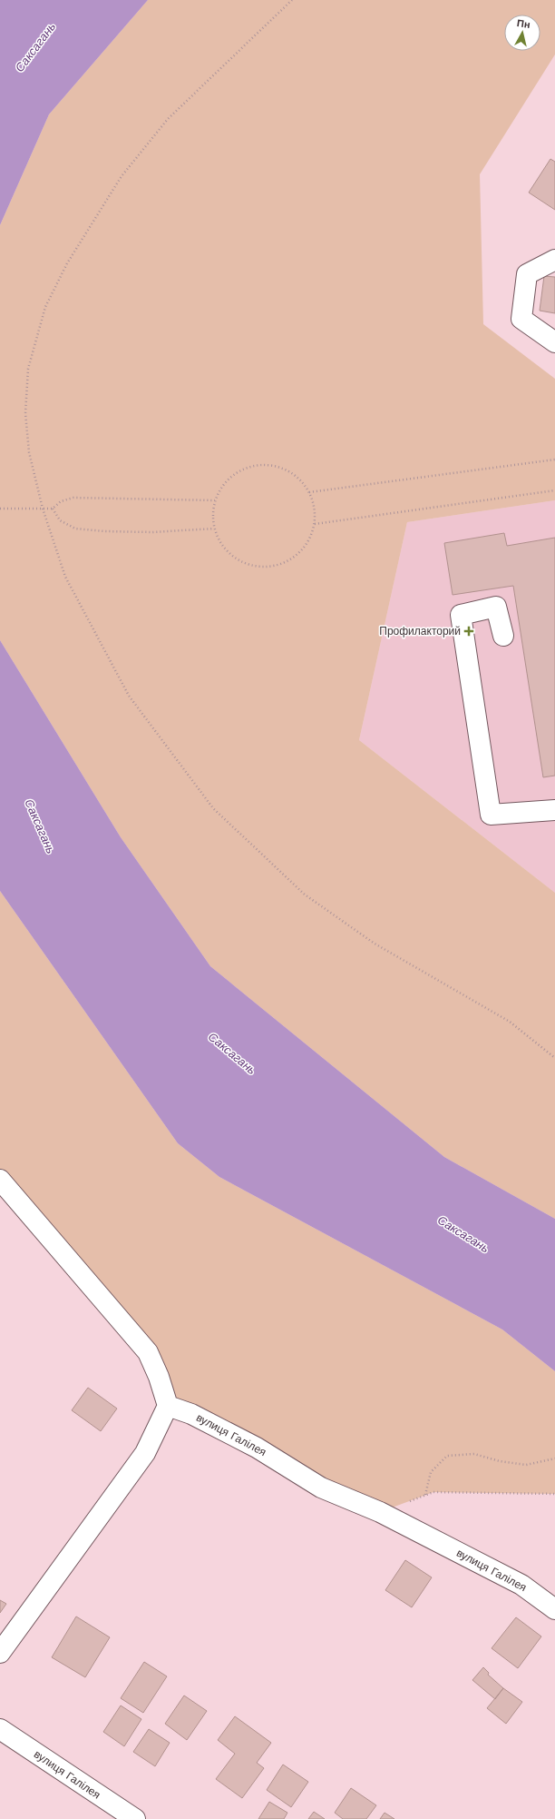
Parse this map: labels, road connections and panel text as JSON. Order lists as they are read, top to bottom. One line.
{"streets":{"street":["вулиця Галілея"]},"water":["Саксагань"],"places":{"health":["Профилакторий"]},"north":"top"}
